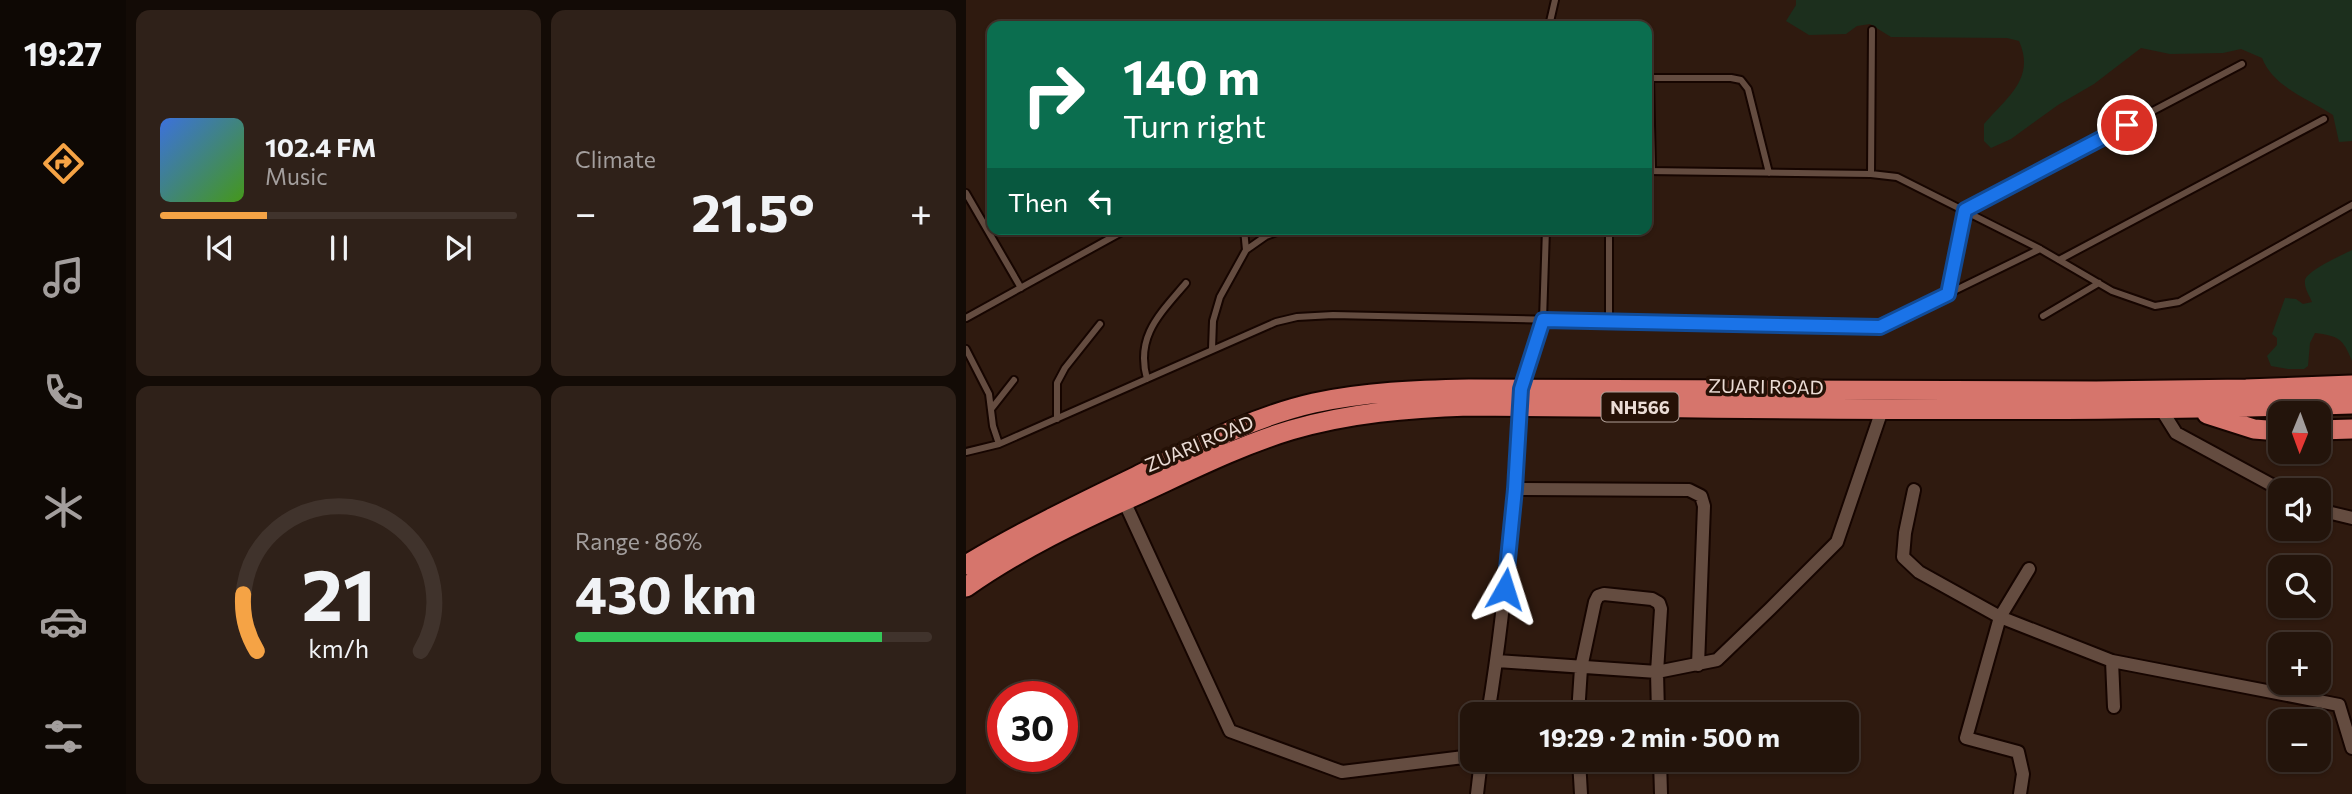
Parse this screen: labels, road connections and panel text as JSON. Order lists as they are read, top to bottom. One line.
{"streets":{"highway":["ZUARI ROAD","NH566"]},"north":"bottom","page":{"tabs":"19:27","tile":["Climate",["Range · 86%","430 km"]],"turn":["140 m","Turn right"],"song":["102.4 FM","Music"],"then":"Then","heat":["−","21.5°","+"],"map_buttons":["+","−"],"limit":"30","trip":"19:29 · 2 min · 500 m","gauge":["21","km/h"]}}
